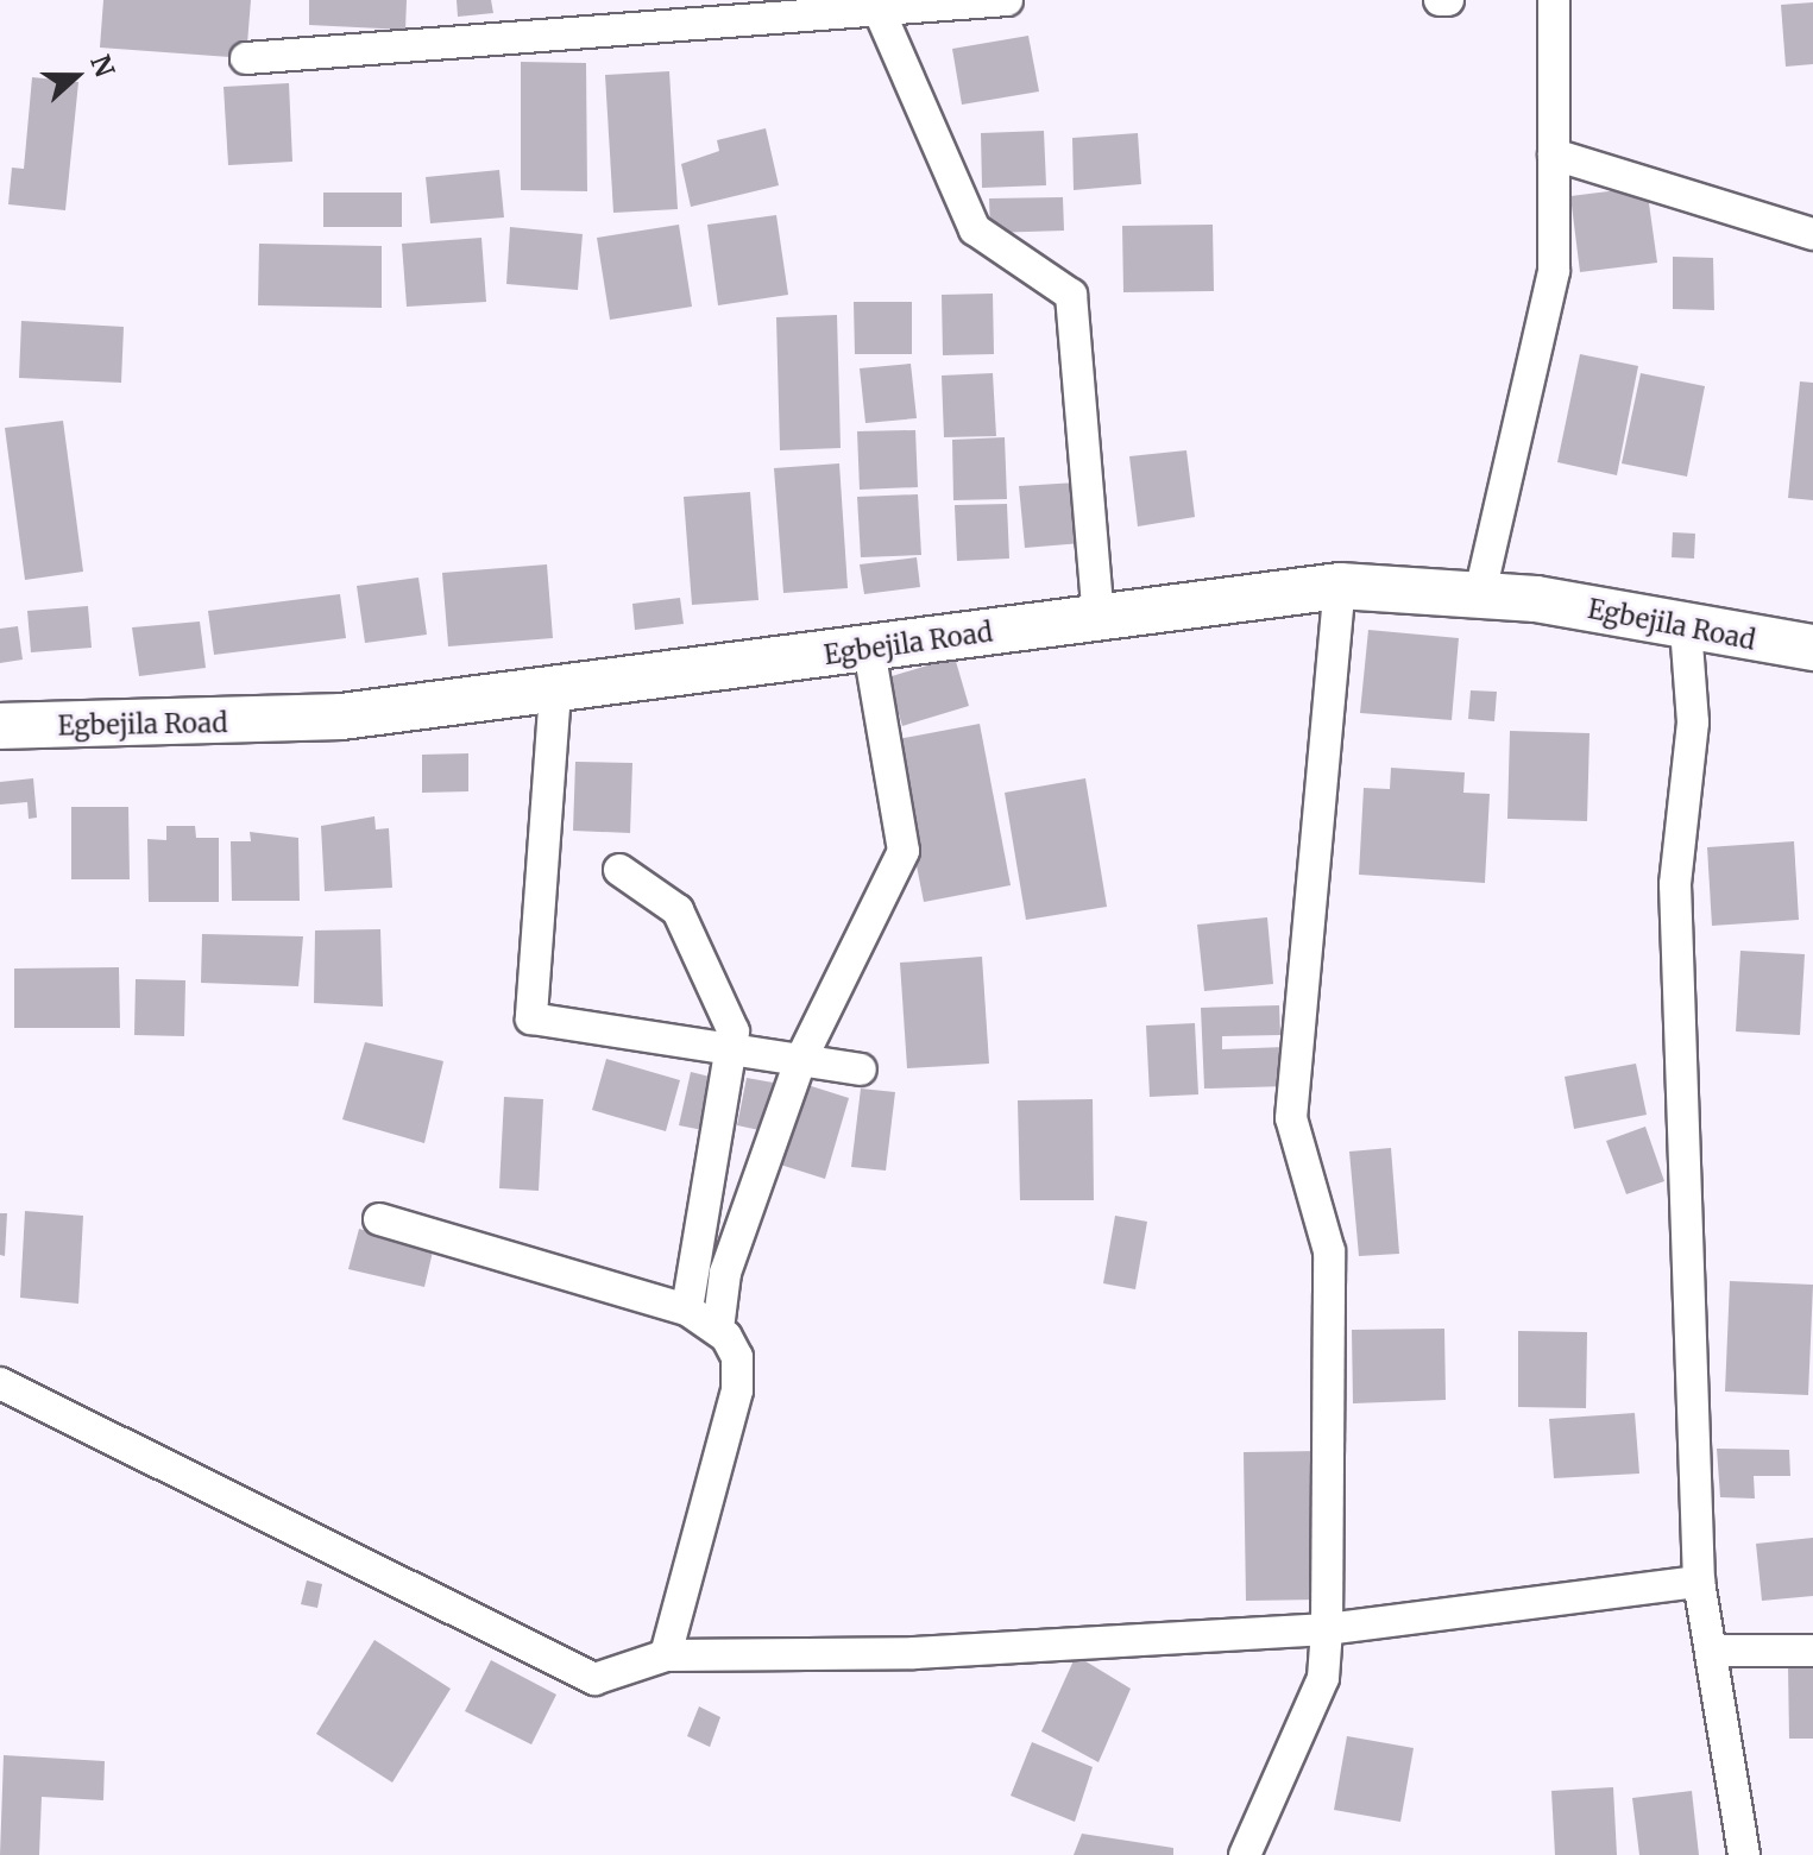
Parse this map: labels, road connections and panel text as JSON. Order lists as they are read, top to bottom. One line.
{"streets":{"street":["Egbejila Road"]},"north":"right"}
